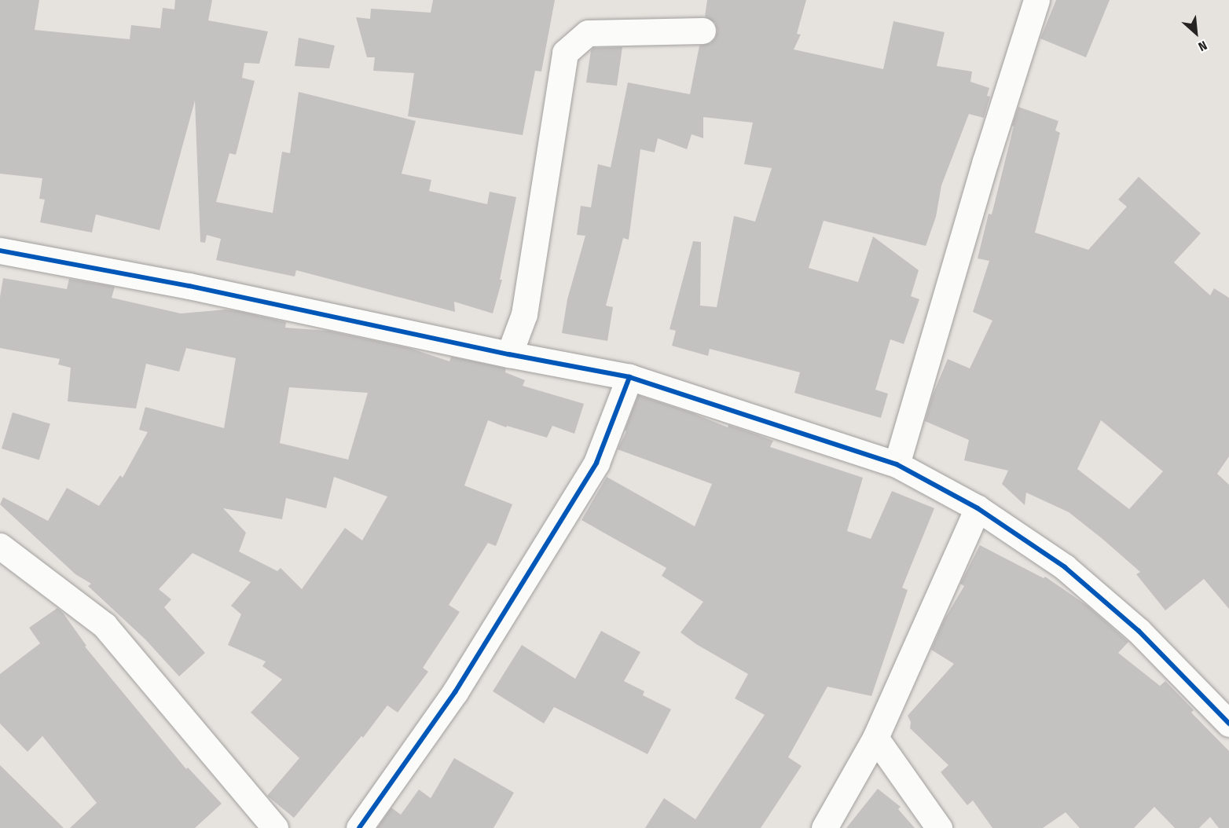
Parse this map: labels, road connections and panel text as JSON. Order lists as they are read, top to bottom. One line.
{"north":"bottom right"}
